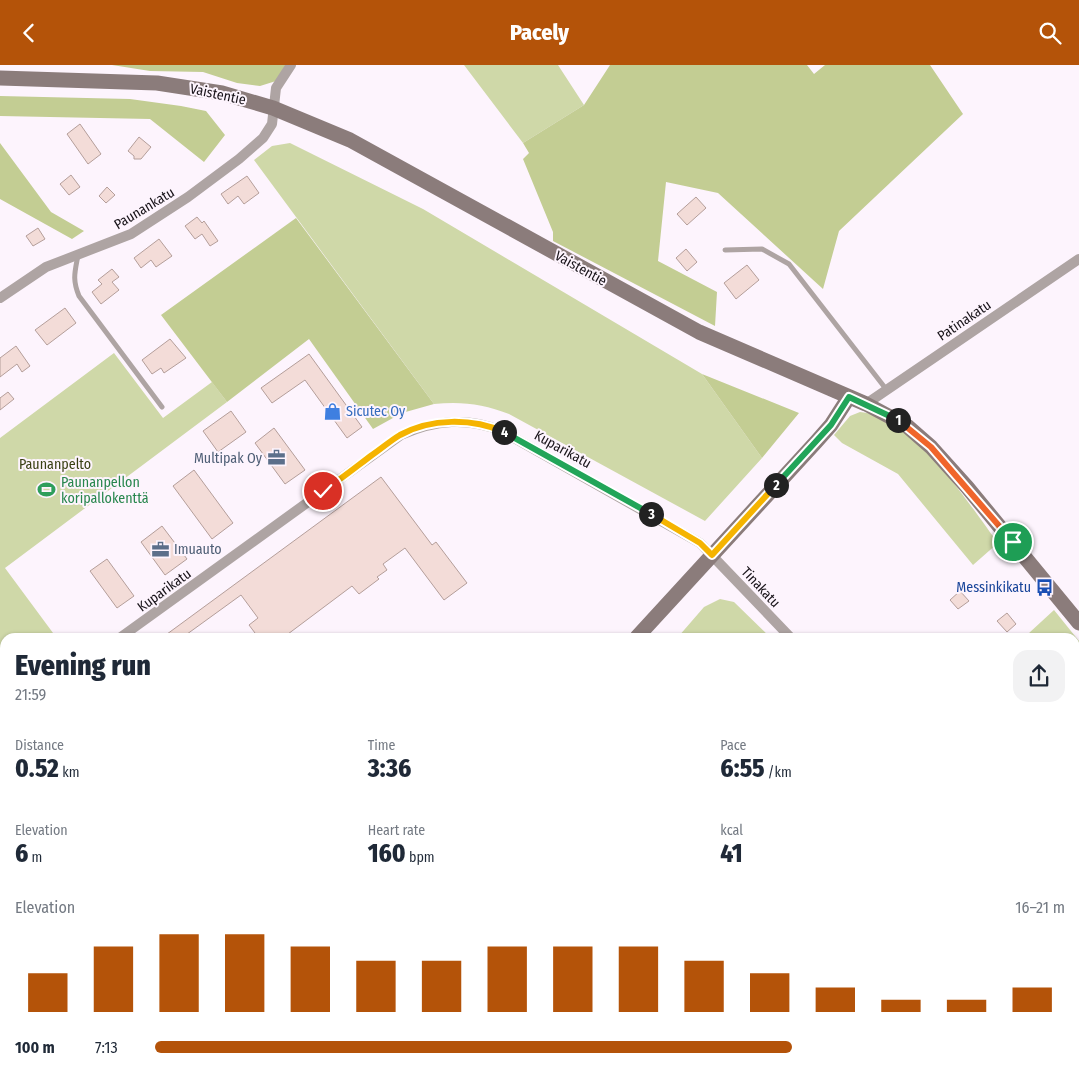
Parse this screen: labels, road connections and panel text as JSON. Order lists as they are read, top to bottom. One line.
{"streets":{"street":["Vaistentie","Paunankatu","Patinakatu","Kuparikatu","Tinakatu"]},"crossings":[["Vaistentie","Paunankatu"],["Vaistentie","Patinakatu"],["Kuparikatu","Tinakatu"]],"parks":["Paunanpelto"],"places":{"shop":["Sicutec Oy"],"office":["Multipak Oy","Imuauto"],"sports":["Paunanpellon koripallokenttä"],"bus stop":["Messinkikatu"]},"page":{"header":"Pacely","pins":["1","4","2","3"],"heading":["Evening run","21:59"],"stats":[["Distance","0.52 km"],["Time","3:36"],["Pace","6:55 /km"],["Elevation","6 m"],["Heart rate","160 bpm"],["kcal","41"]],"chart":["Elevation","16–21 m"],"list":[{"name":"100 m","note":"7:13"}]}}
